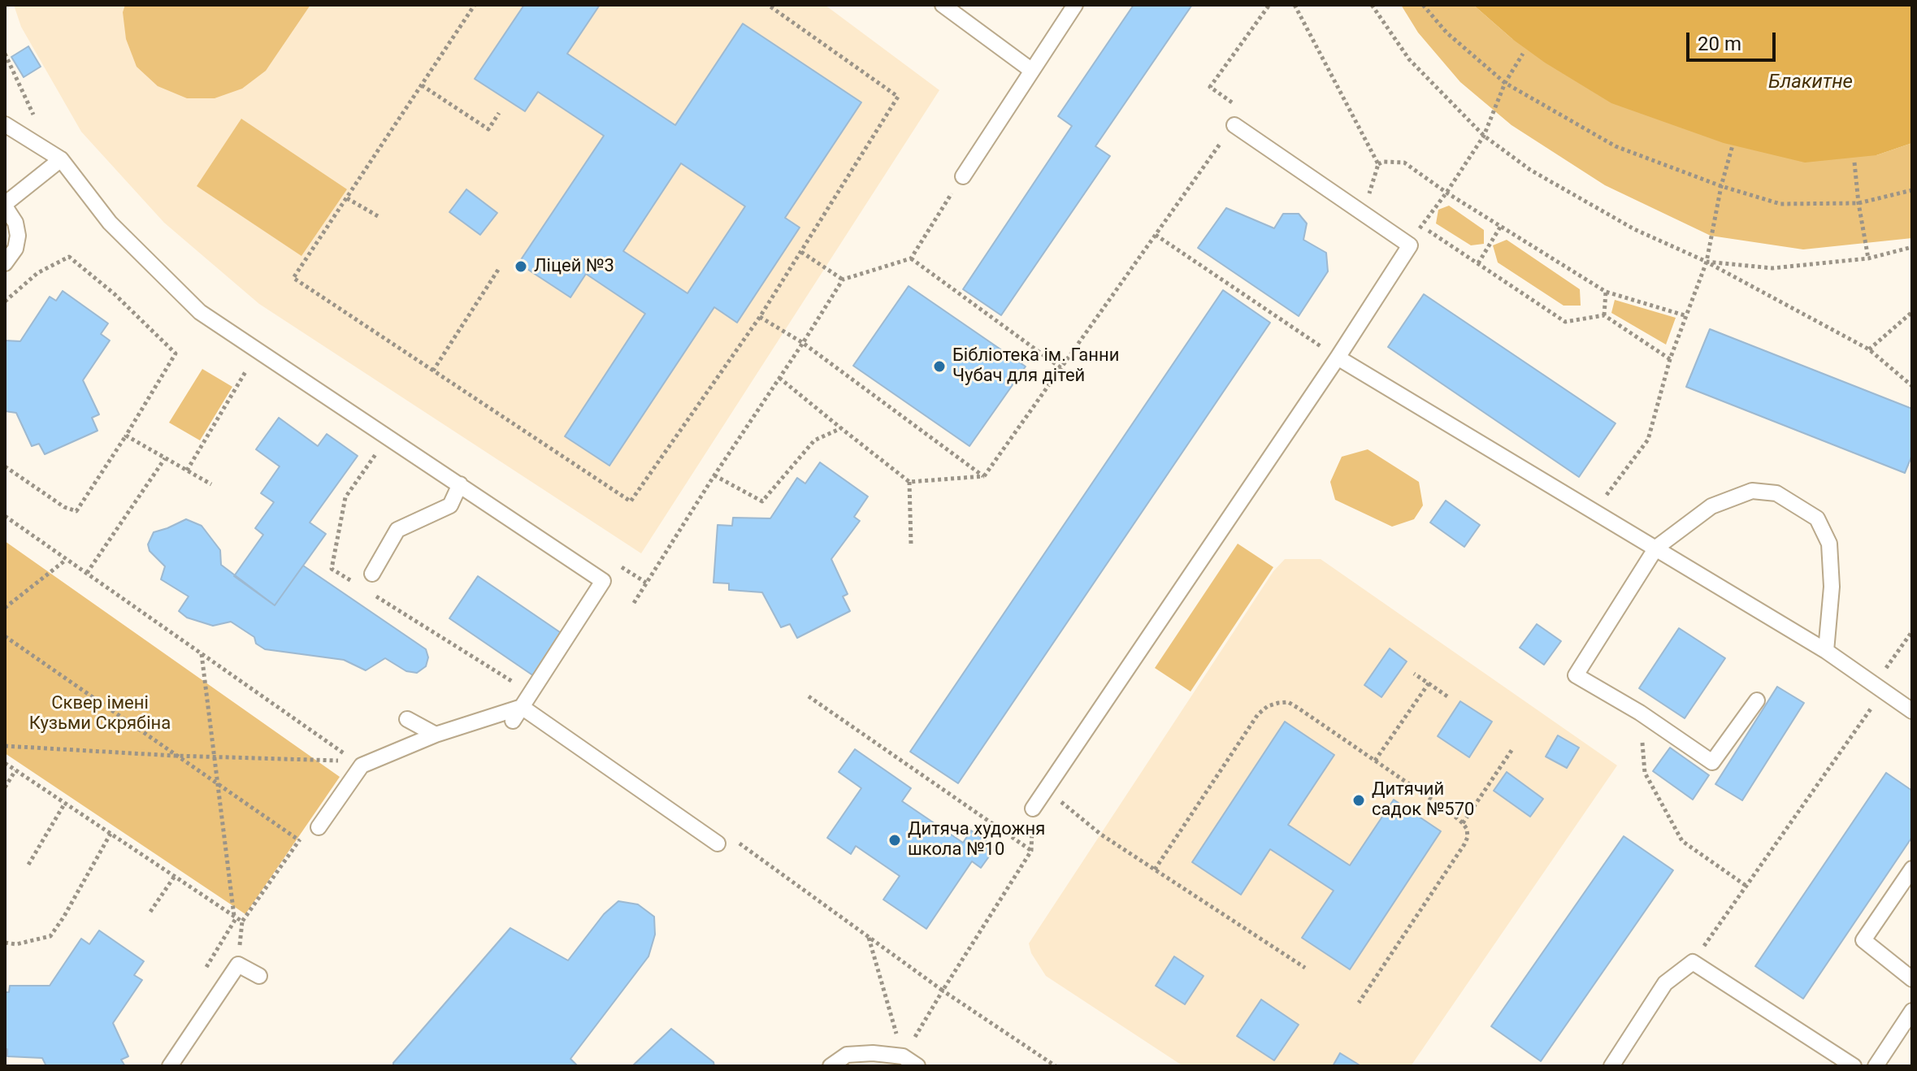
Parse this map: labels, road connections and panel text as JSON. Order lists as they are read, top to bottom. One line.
{"water":["Блакитне"],"parks":["Сквер імені Кузьми Скрябіна"],"places":["Ліцей №3","Бібліотека ім. Ганни Чубач для дітей","Дитячий садок №570","Дитяча художня школа №10"],"scale_bar":"20 m"}
